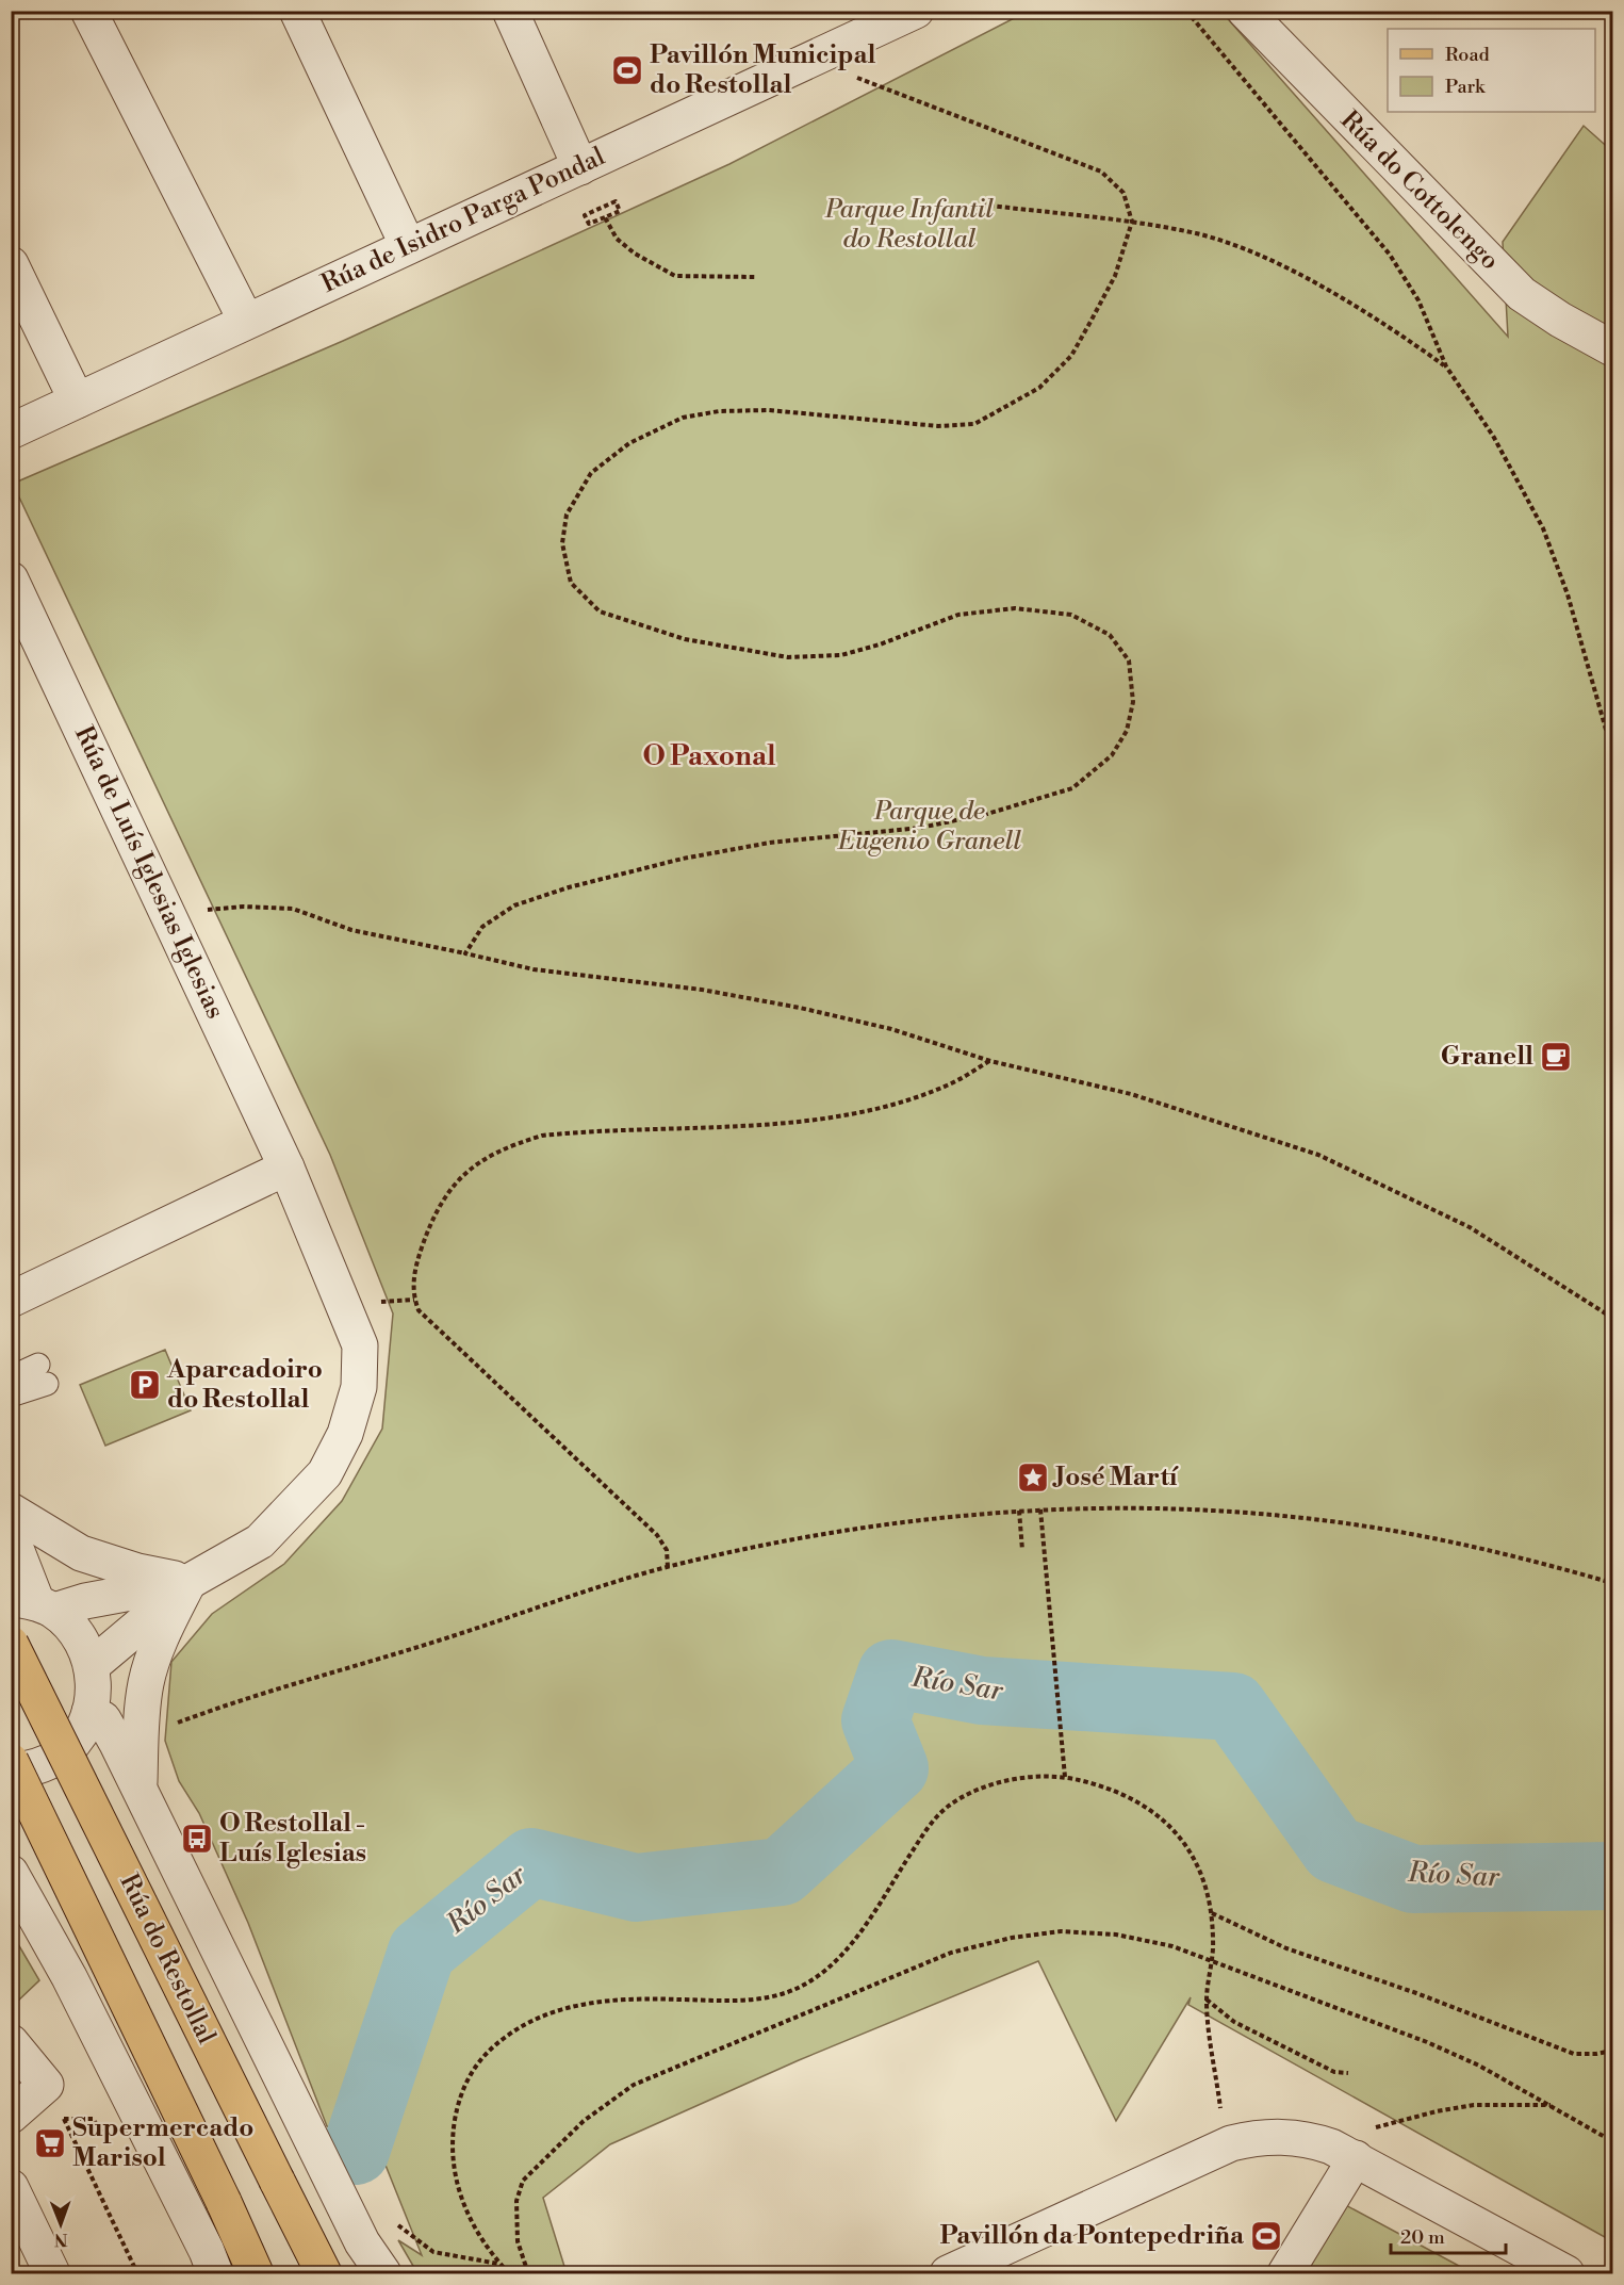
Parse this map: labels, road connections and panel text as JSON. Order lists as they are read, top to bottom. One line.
{"streets":{"main road":["Rúa do Restollal"],"street":["Rúa do Cottolengo","Rúa de Isidro Parga Pondal","Rúa de Luís Iglesias Iglesias"]},"crossings":[["Rúa de Luís Iglesias Iglesias","Rúa do Restollal"]],"districts":["O Paxonal"],"water":["Río Sar"],"parks":["Parque Infantil do Restollal","Parque de Eugenio Granell"],"places":{"sports":["Pavillón Municipal do Restollal","Pavillón da Pontepedriña"],"cafe":["Granell"],"parking":["Aparcadoiro do Restollal"],"place":["José Martí"],"bus stop":["O Restollal - Luís Iglesias"],"supermarket":["Supermercado Marisol"]},"legend":["Road","Park"],"scale_bar":"20 m","north":"bottom"}
